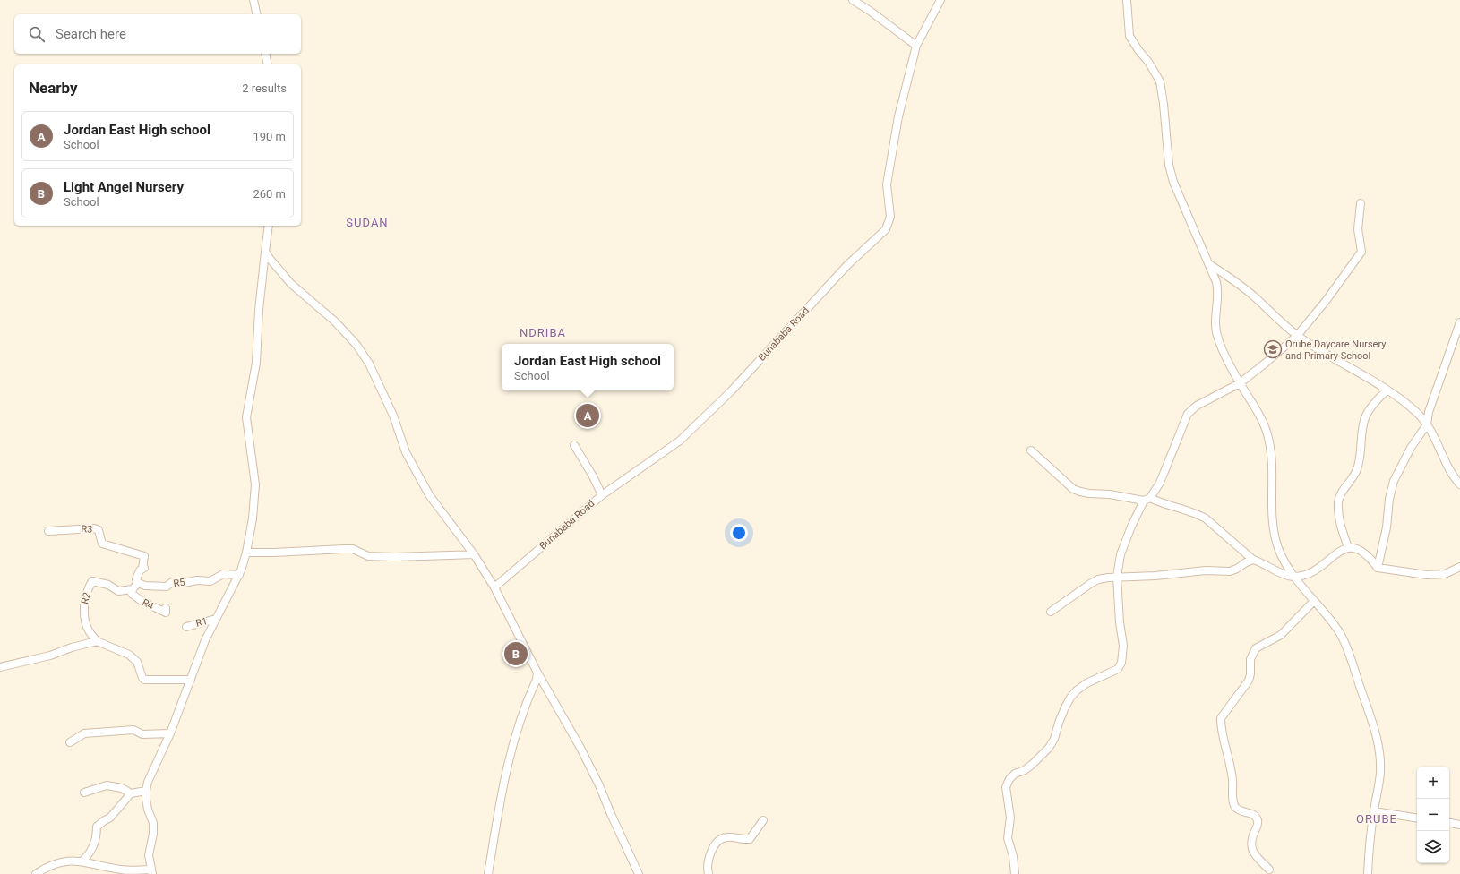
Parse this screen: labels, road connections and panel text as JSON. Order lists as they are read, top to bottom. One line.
{"streets":{"street":["Bunababa Road","R3","R5","R2","R4","R1"]},"crossings":[["R3","R5"],["R2","R4"]],"districts":["SUDAN","NDRIBA","ORUBE"],"places":{"school or university":["Orube Daycare Nursery and Primary School"]},"page":{"search":"Search here","heading":["Nearby","2 results"],"list":[{"mark":"A","name":"Jordan East High school","note":"School","value":"190 m"},{"mark":"B","name":"Light Angel Nursery","note":"School","value":"260 m"}],"popup":["Jordan East High school","School"],"pins":["A","B"],"map_buttons":["+","−"]}}
